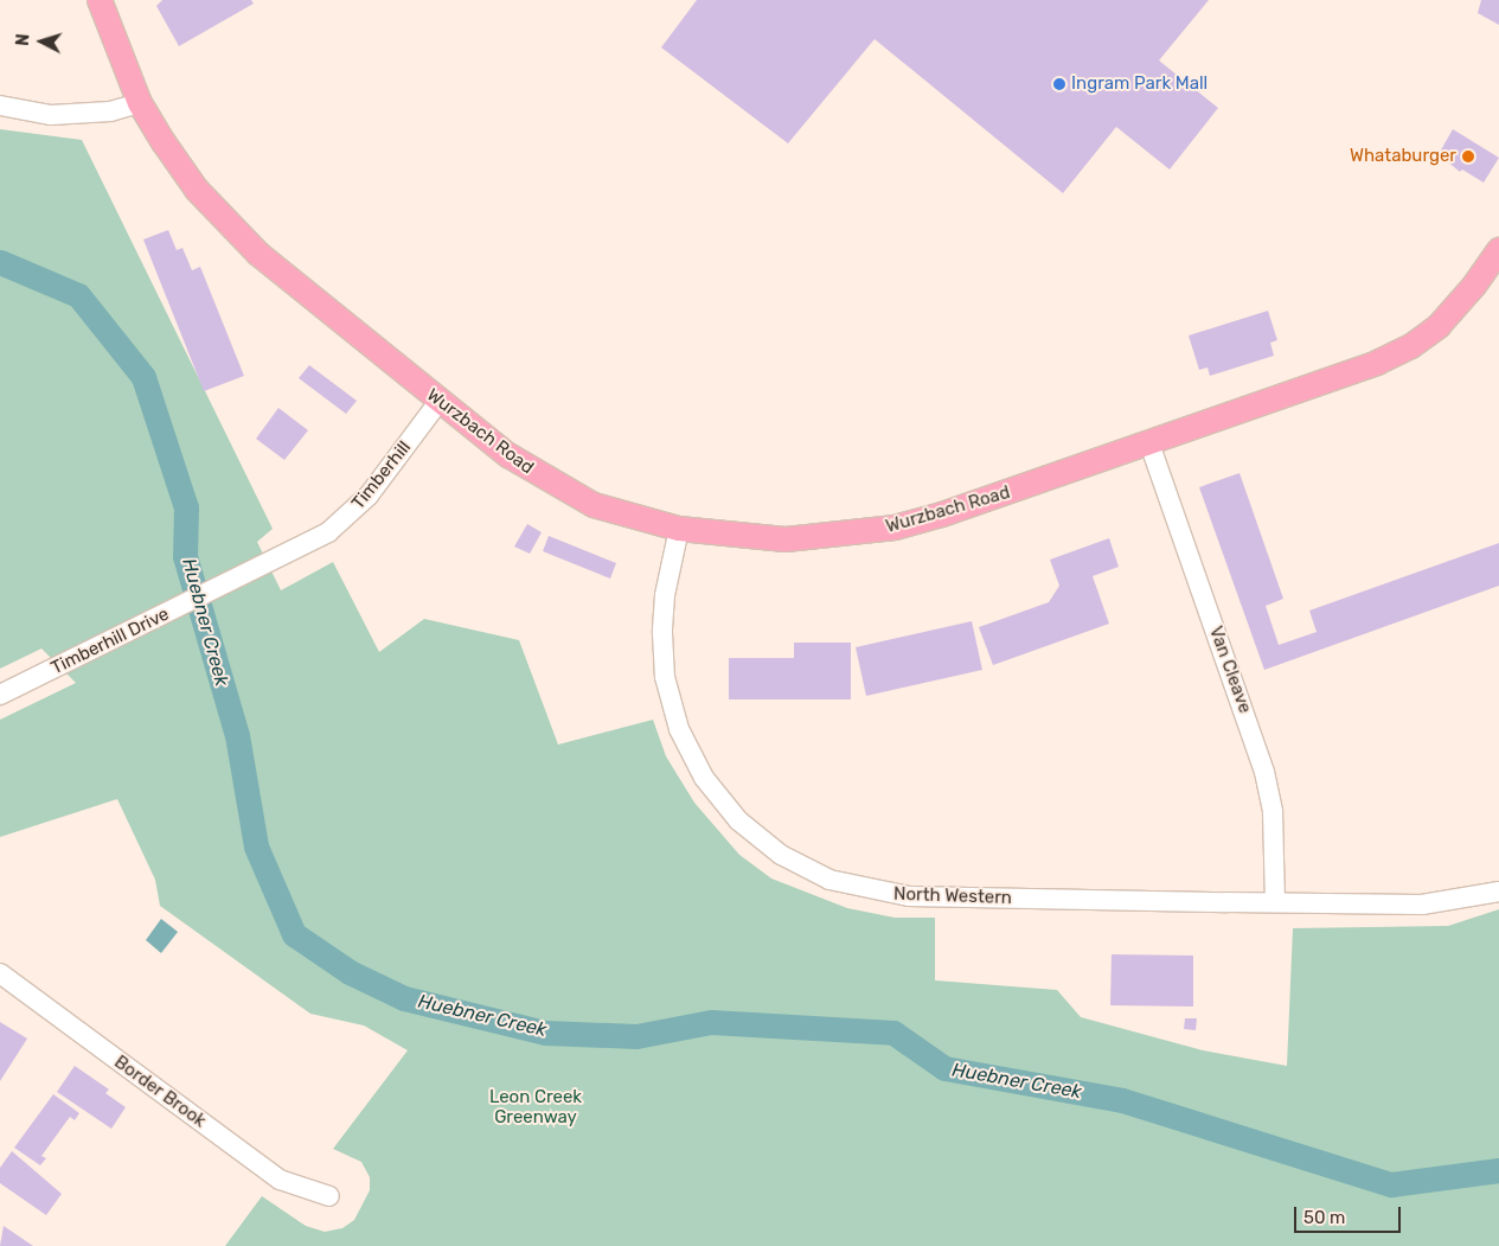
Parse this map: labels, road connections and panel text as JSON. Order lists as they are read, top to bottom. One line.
{"streets":{"main road":["Wurzbach Road"],"street":["Timberhill","Timberhill Drive","Van Cleave","North Western","Border Brook"]},"crossings":[["Wurzbach Road","Timberhill"],["Wurzbach Road","Van Cleave"],["Wurzbach Road","North Western"],["Timberhill","Timberhill Drive"],["Van Cleave","North Western"]],"water":["Huebner Creek"],"parks":["Leon Creek Greenway"],"places":["Ingram Park Mall","Whataburger"],"scale_bar":"50 m","north":"left"}
